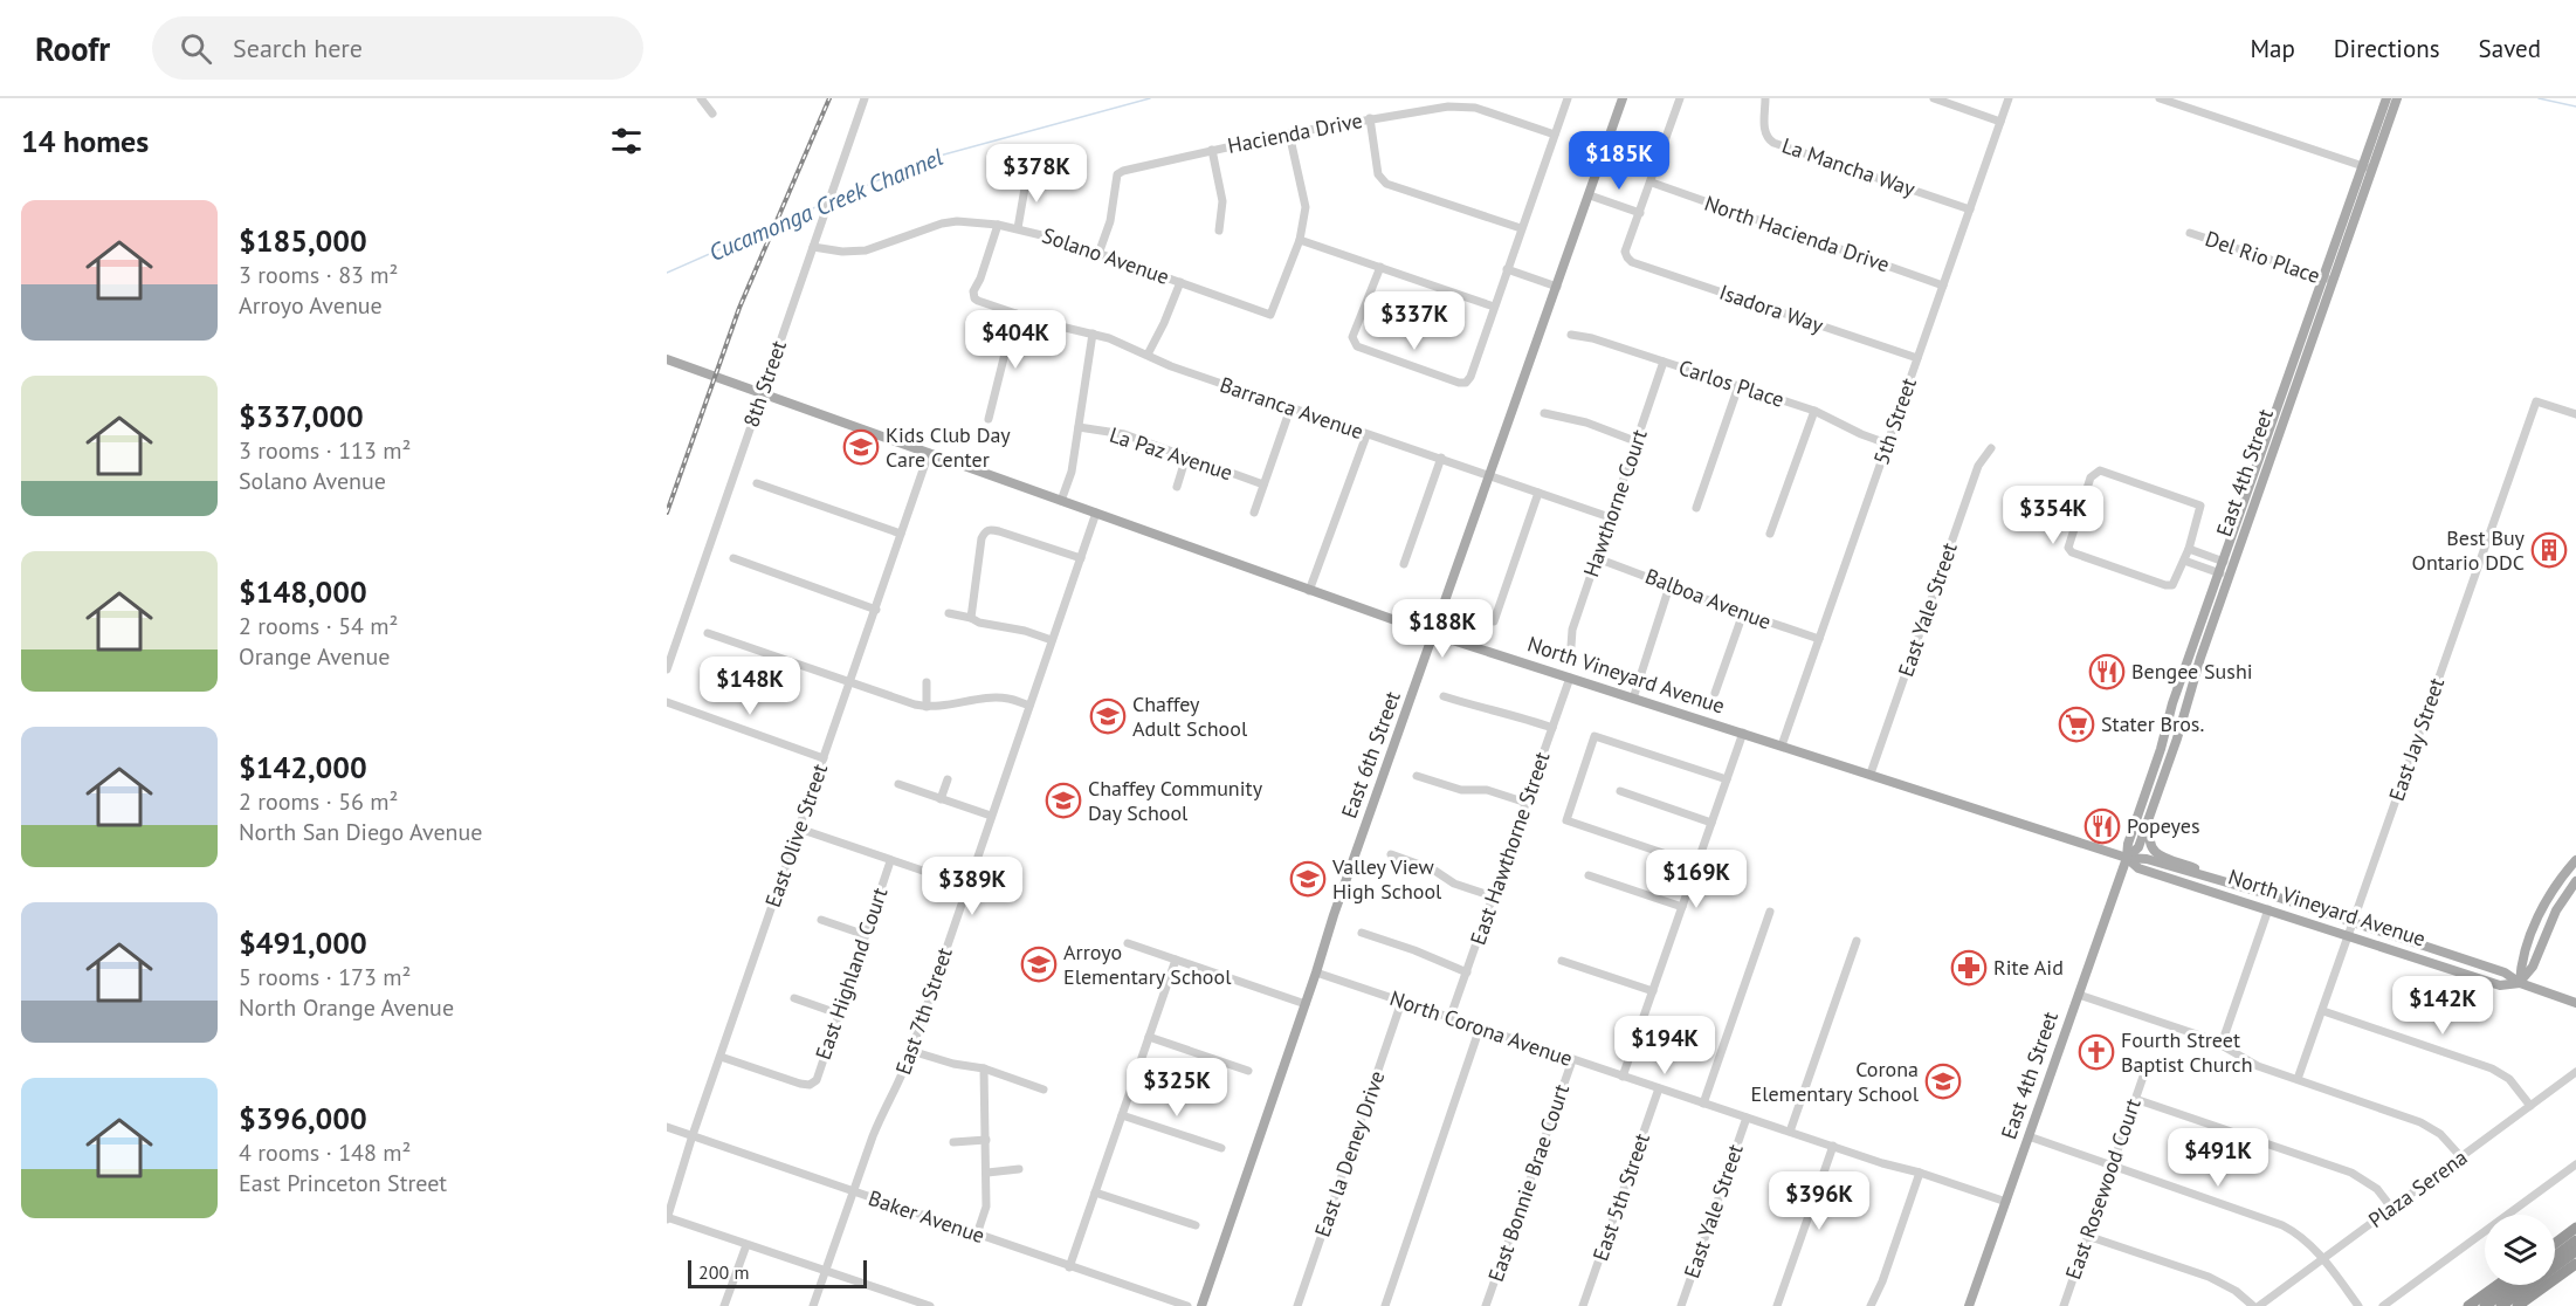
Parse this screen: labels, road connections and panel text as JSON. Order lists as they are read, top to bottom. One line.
{"streets":{"main road":["East 4th Street","North Vineyard Avenue","East 6th Street"],"street":["Hacienda Drive","La Mancha Way","North Hacienda Drive","Solano Avenue","Del Rio Place","Isadora Way","8th Street","Carlos Place","Barranca Avenue","5th Street","La Paz Avenue","Hawthorne Court","Balboa Avenue","East Yale Street","East Jay Street","East Olive Street","East Hawthorne Street","East Highland Court","East 7th Street","North Corona Avenue","East la Deney Drive","East Bonnie Brae Court","East Rosewood Court","Plaza Serena","East 5th Street","Baker Avenue"]},"crossings":[["Hacienda Drive","Solano Avenue"],["La Mancha Way","5th Street"],["North Hacienda Drive","5th Street"],["Solano Avenue","8th Street"],["Solano Avenue","Barranca Avenue"],["Del Rio Place","East 4th Street"],["Isadora Way","5th Street"],["8th Street","North Vineyard Avenue"],["Carlos Place","5th Street"],["Carlos Place","Hawthorne Court"],["Barranca Avenue","Hawthorne Court"],["Barranca Avenue","East 6th Street"],["5th Street","Balboa Avenue"],["5th Street","North Vineyard Avenue"],["East 4th Street","North Vineyard Avenue"],["East 4th Street","North Corona Avenue"],["Hawthorne Court","Balboa Avenue"],["East Yale Street","North Vineyard Avenue"],["East Yale Street","North Corona Avenue"],["North Vineyard Avenue","East Jay Street"],["North Vineyard Avenue","East 6th Street"],["North Vineyard Avenue","East Olive Street"],["North Vineyard Avenue","East Hawthorne Street"],["North Vineyard Avenue","East 7th Street"],["East 6th Street","North Corona Avenue"],["East Olive Street","East Highland Court"],["East Olive Street","Baker Avenue"],["East Hawthorne Street","North Corona Avenue"],["East 7th Street","Baker Avenue"],["North Corona Avenue","East la Deney Drive"],["North Corona Avenue","East Bonnie Brae Court"],["North Corona Avenue","East 5th Street"]],"water":["Cucamonga Creek Channel"],"places":{"school or university":["Kids Club Day Care Center","Chaffey Adult School","Chaffey Community Day School","Valley View High School","Arroyo Elementary School","Corona Elementary School"],"building":["Best Buy Ontario DDC"],"restaurant":["Bengee Sushi","Popeyes"],"supermarket":["Stater Bros."],"pharmacy":["Rite Aid"],"church":["Fourth Street Baptist Church"]},"scale_bar":"200 m","page":{"header":"Roofr","search":"Search here","nav":["Map","Directions","Saved"],"heading":"14 homes","price":["$185K","$378K","$337K","$404K","$354K","$188K","$148K","$169K","$389K","$142K","$194K","$325K","$491K","$396K"],"list":[{"name":"$185,000","note":"3 rooms · 83 m² · Arroyo Avenue"},{"name":"$337,000","note":"3 rooms · 113 m² · Solano Avenue"},{"name":"$148,000","note":"2 rooms · 54 m² · Orange Avenue"},{"name":"$142,000","note":"2 rooms · 56 m² · North San Diego Avenue"},{"name":"$491,000","note":"5 rooms · 173 m² · North Orange Avenue"},{"name":"$396,000","note":"4 rooms · 148 m² · East Princeton Street"}],"scale":"200 m"}}
